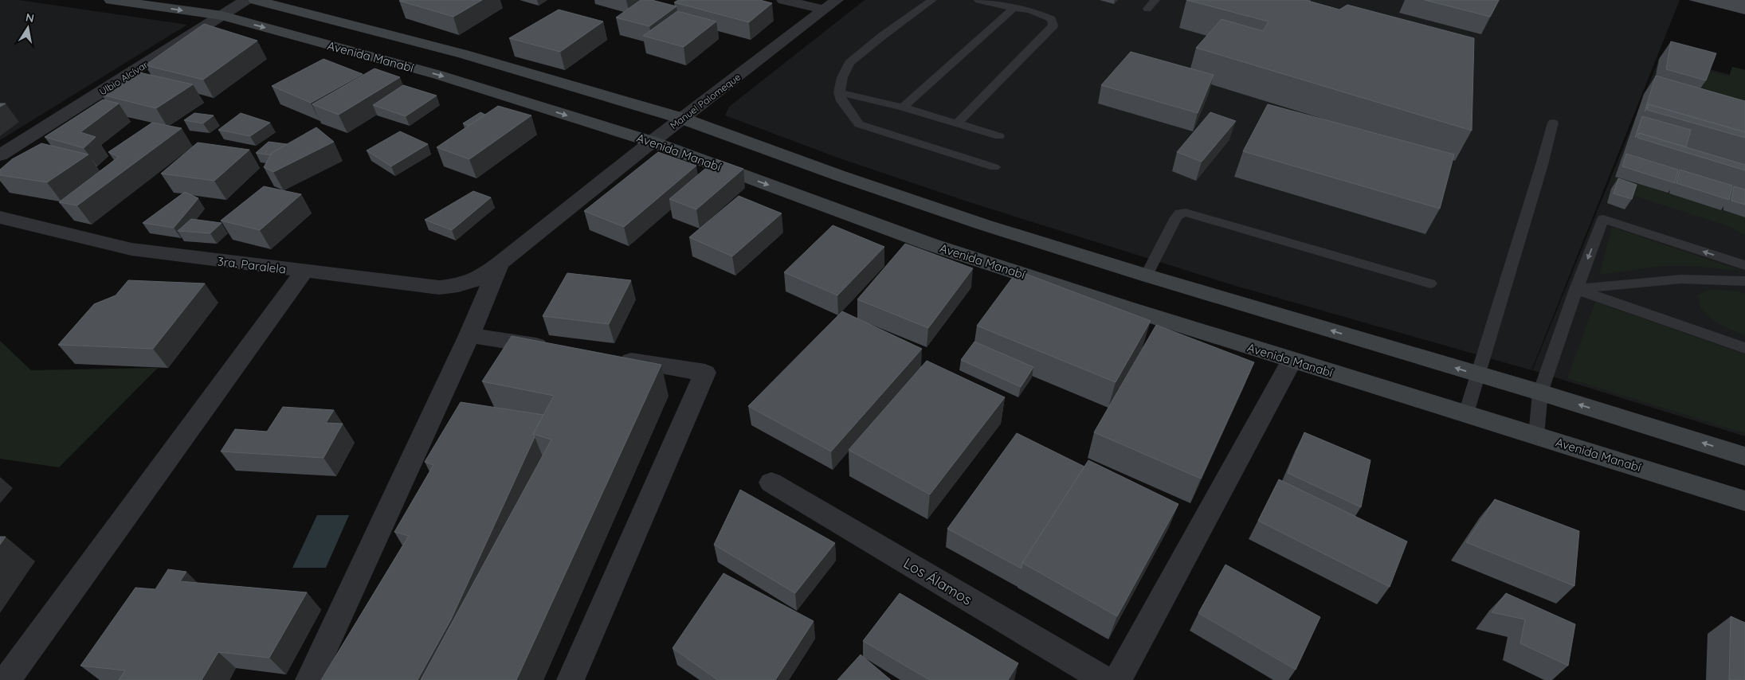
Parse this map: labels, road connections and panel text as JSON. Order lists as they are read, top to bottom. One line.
{"streets":{"main road":["Avenida Manabí"],"street":["Ulbio Alcívar","Manuel Palomeque","3ra. Paralela","Los Álamos"]},"crossings":[["Avenida Manabí","Ulbio Alcívar"],["Avenida Manabí","Manuel Palomeque"],["Manuel Palomeque","3ra. Paralela"]],"north":"top"}
